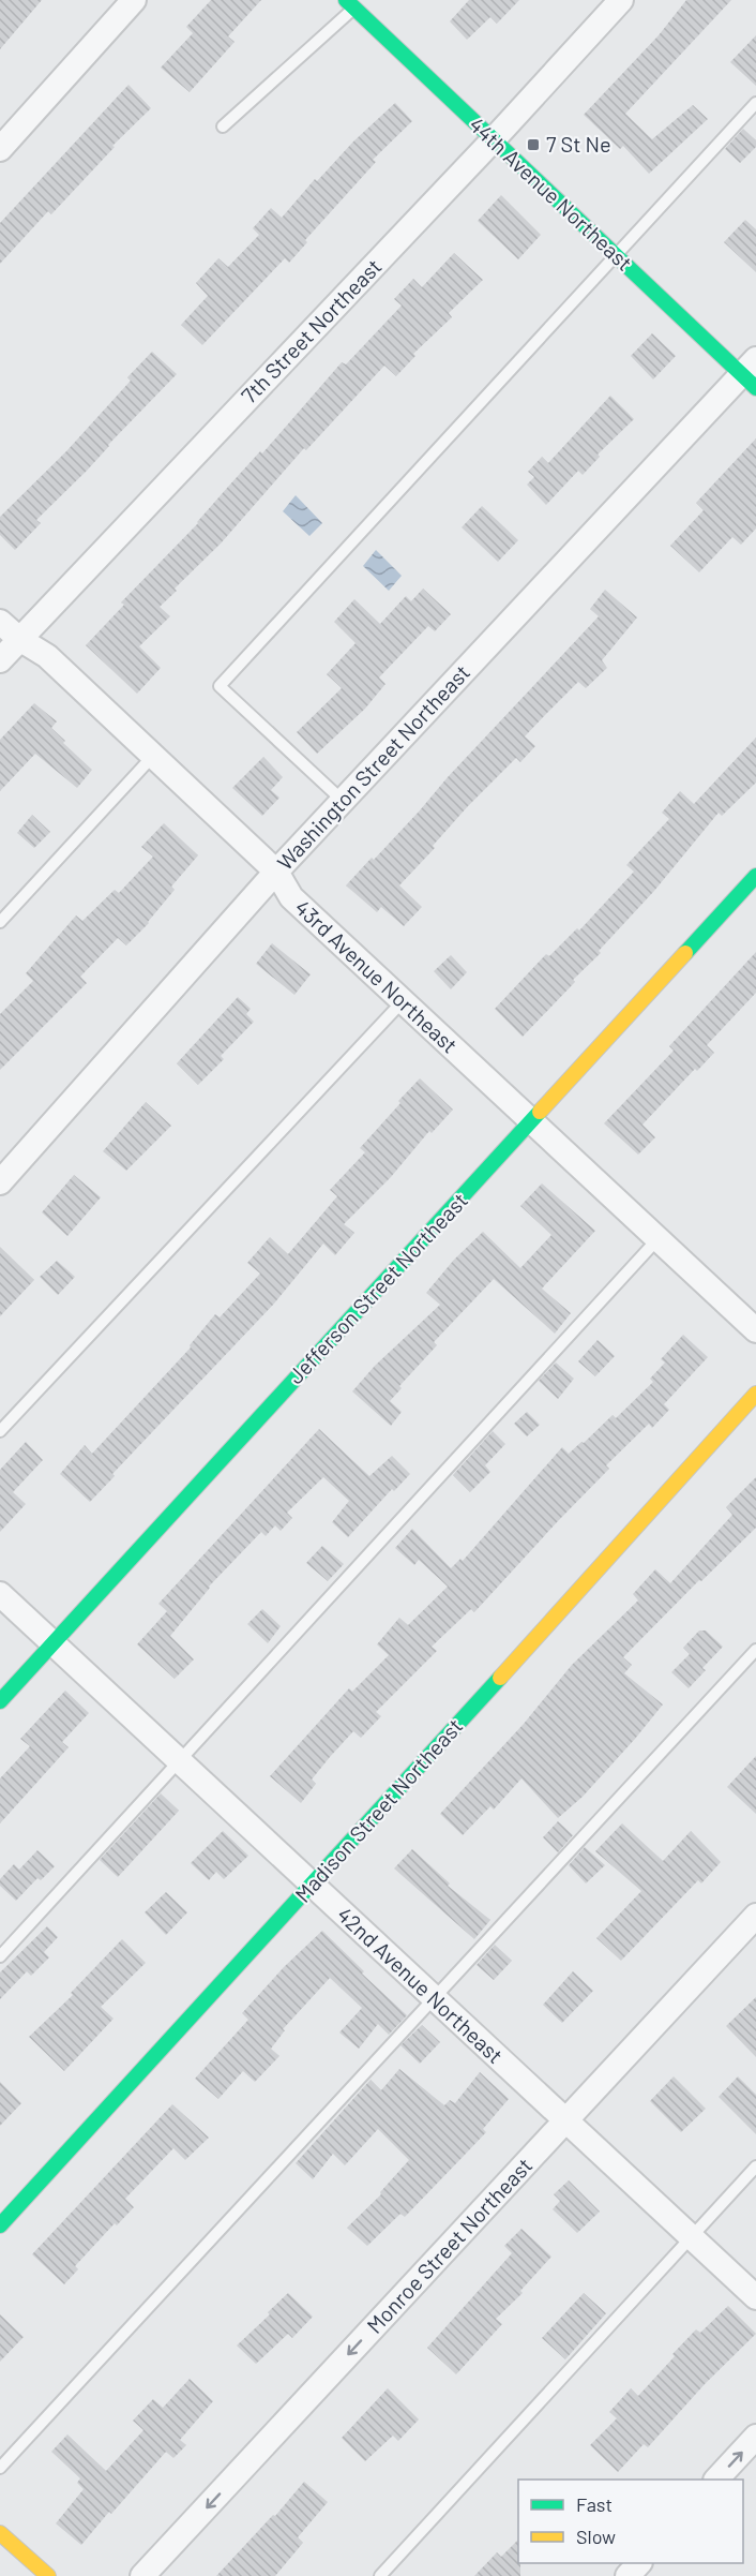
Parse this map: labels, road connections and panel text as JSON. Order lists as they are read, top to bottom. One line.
{"streets":{"street":["44th Avenue Northeast","7th Street Northeast","Washington Street Northeast","43rd Avenue Northeast","Jefferson Street Northeast","Madison Street Northeast","42nd Avenue Northeast","Monroe Street Northeast"]},"crossings":[["44th Avenue Northeast","7th Street Northeast"],["44th Avenue Northeast","Washington Street Northeast"],["7th Street Northeast","43rd Avenue Northeast"],["Washington Street Northeast","43rd Avenue Northeast"],["43rd Avenue Northeast","Jefferson Street Northeast"],["Jefferson Street Northeast","42nd Avenue Northeast"],["Madison Street Northeast","42nd Avenue Northeast"],["42nd Avenue Northeast","Monroe Street Northeast"]],"one_way":["Monroe Street Northeast"],"places":{"transit":["7 St Ne"]},"legend":["Fast","Slow"]}
